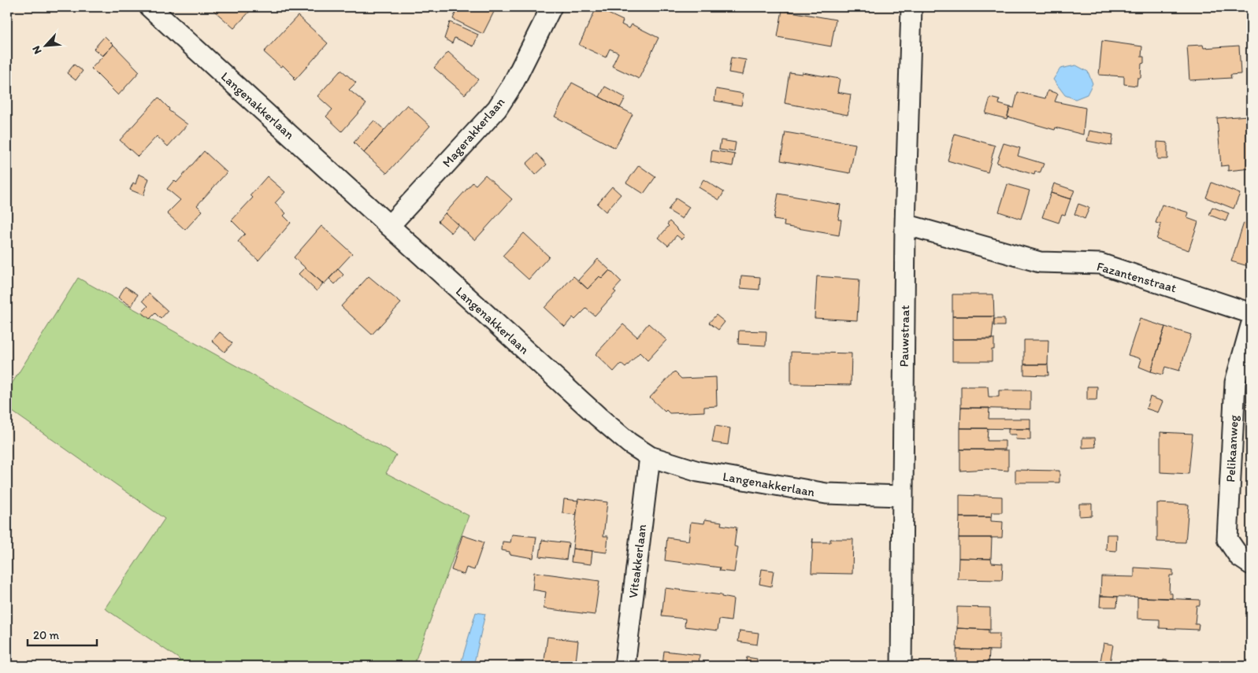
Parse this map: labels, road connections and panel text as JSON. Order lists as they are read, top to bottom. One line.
{"streets":{"street":["Langenakkerlaan","Magerakkerlaan","Fazantenstraat","Pauwstraat","Pelikaanweg","Vitsakkerlaan"]},"crossings":[["Langenakkerlaan","Magerakkerlaan"],["Langenakkerlaan","Pauwstraat"],["Langenakkerlaan","Vitsakkerlaan"],["Fazantenstraat","Pauwstraat"]],"scale_bar":"20 m","north":"bottom left"}
